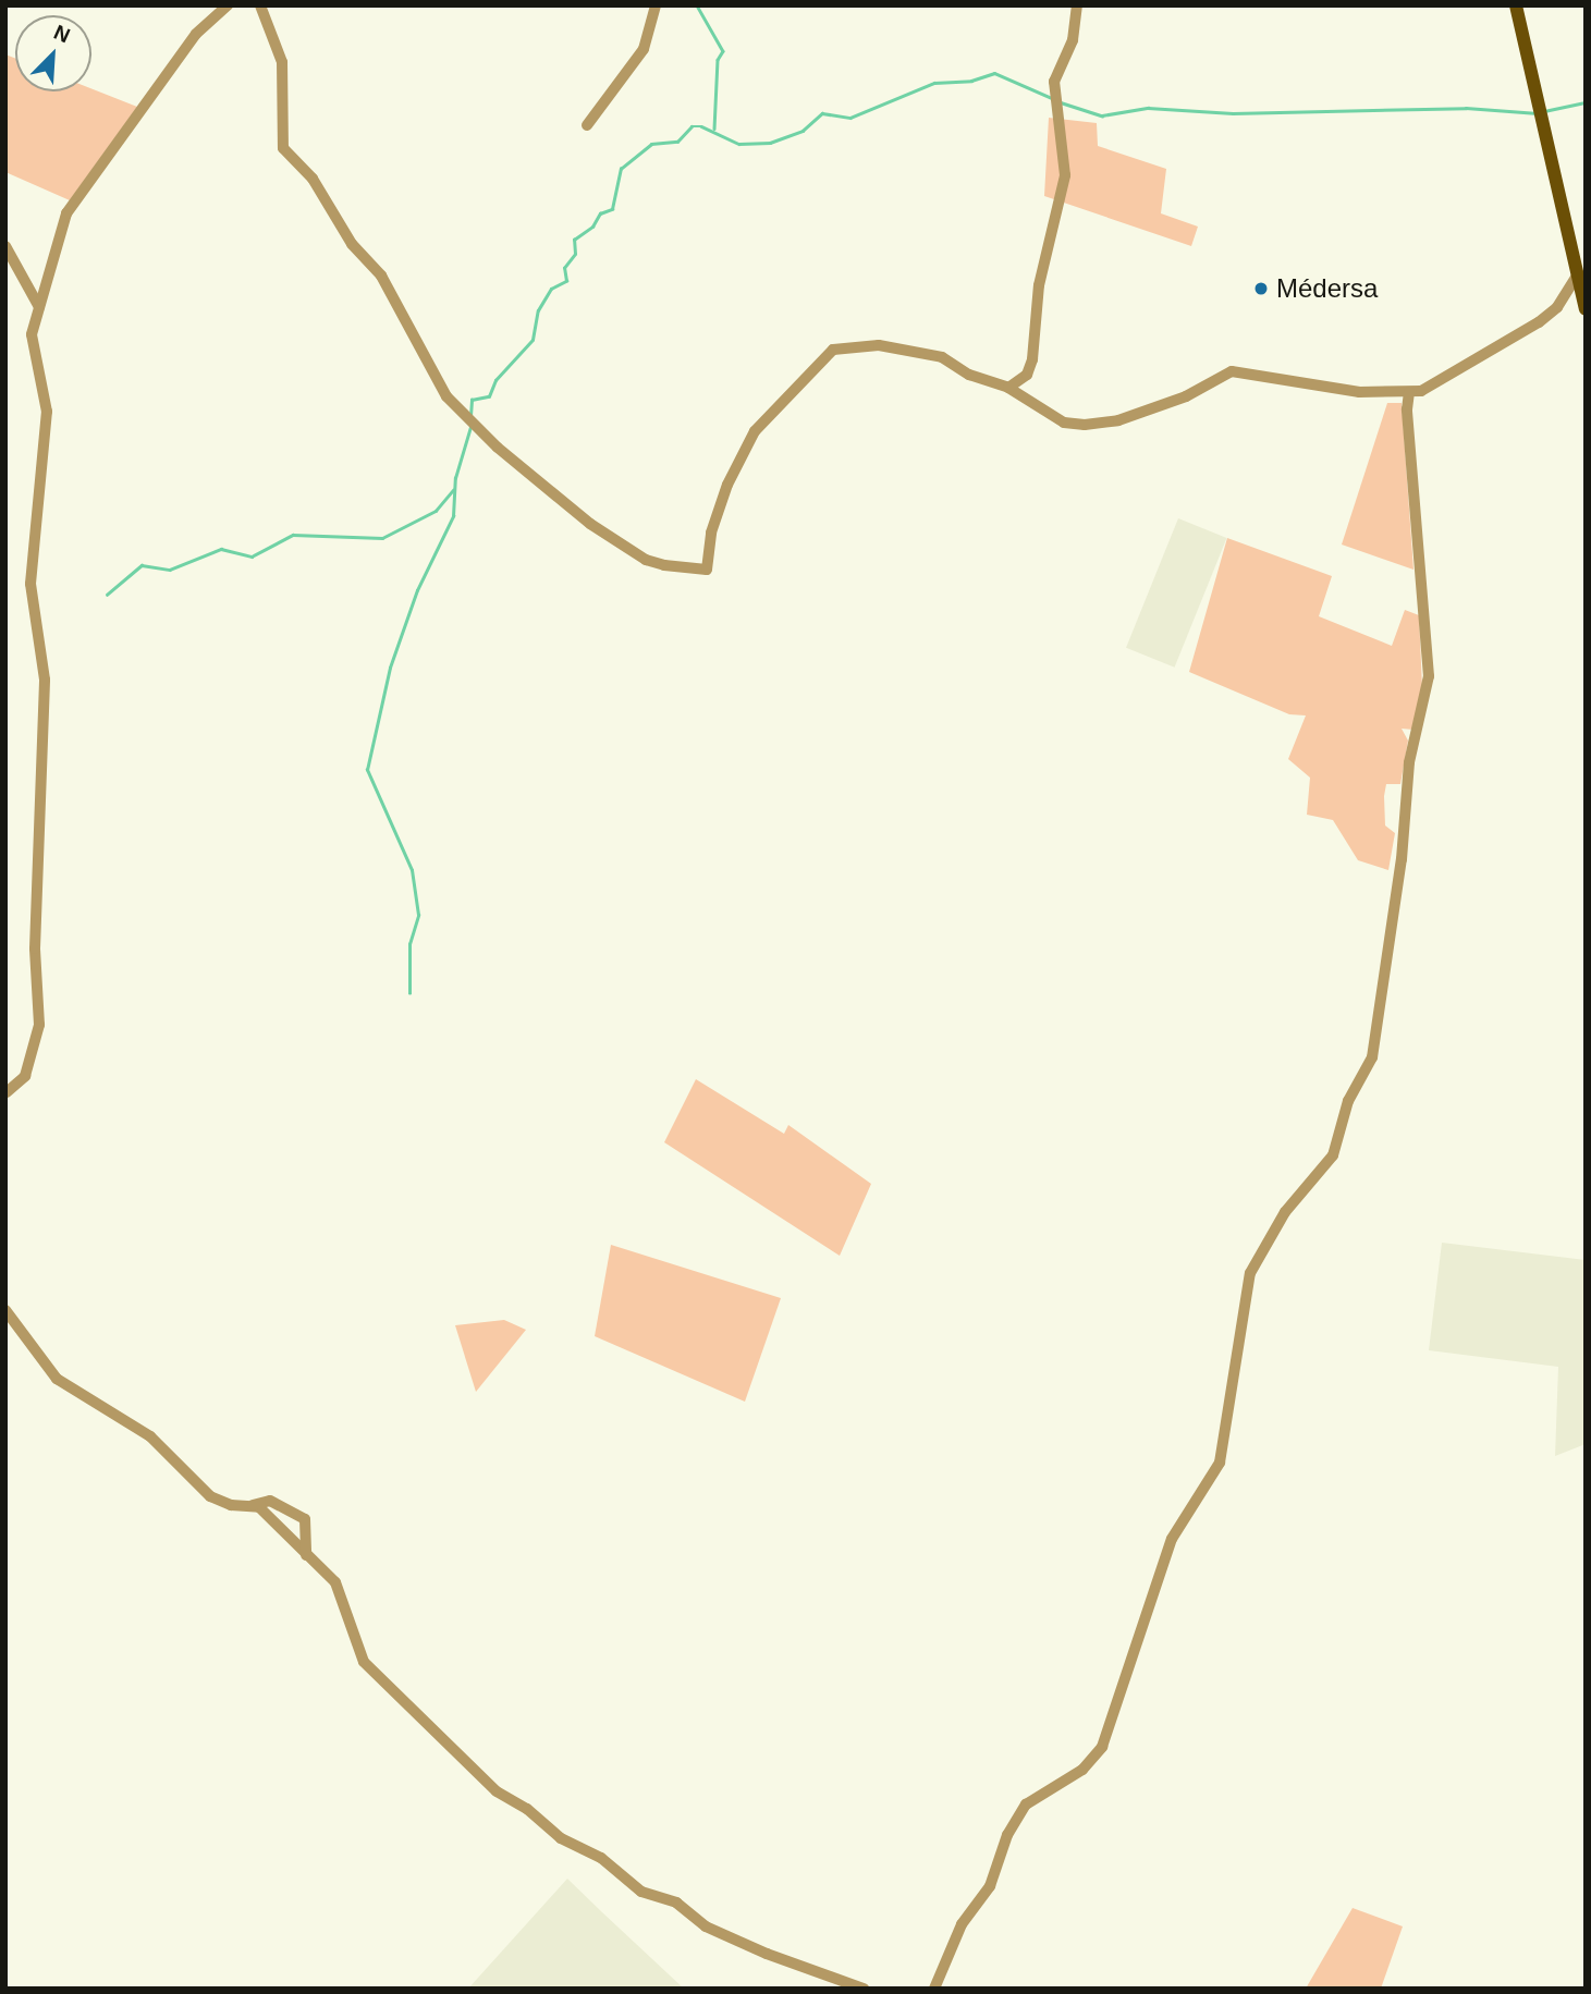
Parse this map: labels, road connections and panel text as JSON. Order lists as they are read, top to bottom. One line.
{"places":["Médersa"],"north":"top right"}
